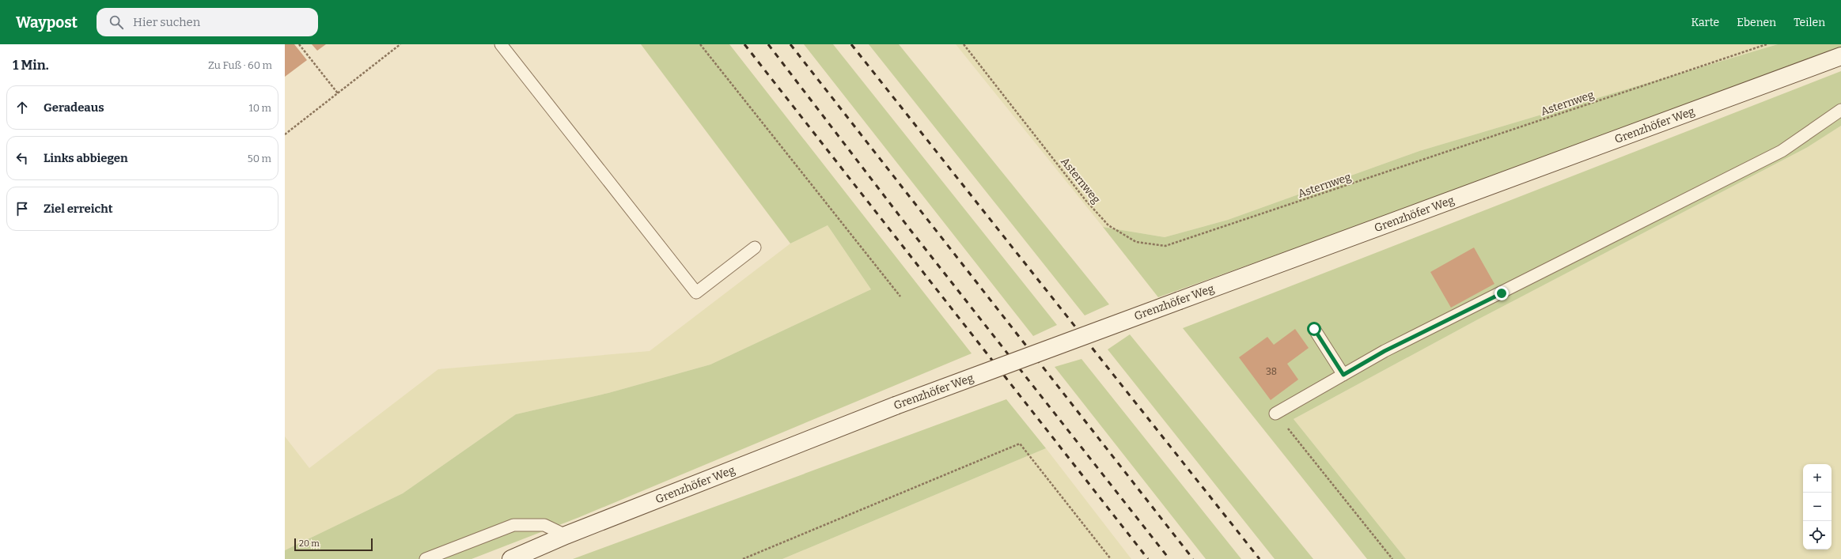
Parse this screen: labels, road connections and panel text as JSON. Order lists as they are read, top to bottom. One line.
{"streets":{"main road":["Grenzhöfer Weg"],"path":["Asternweg"]},"house_numbers":["38"],"scale_bar":"20 m","page":{"header":"Waypost","search":"Hier suchen","nav":["Karte","Ebenen","Teilen"],"heading":["1 Min.","Zu Fuß · 60 m"],"list":[["Geradeaus","10 m"],["Links abbiegen","50 m"],"Ziel erreicht"],"map_buttons":["+","−"],"scale":"20 m"}}
